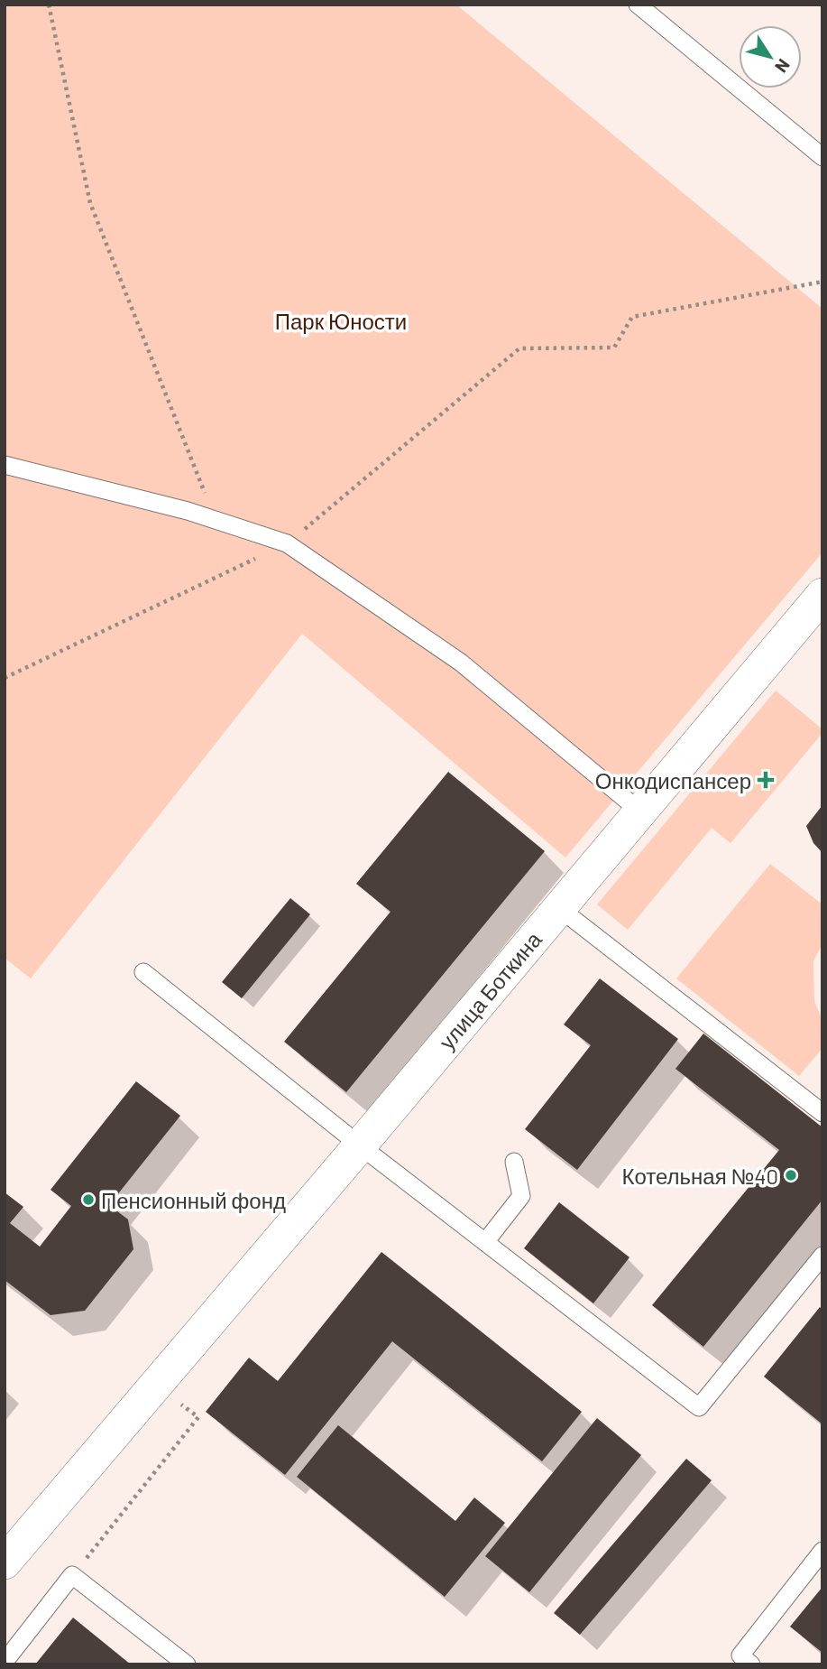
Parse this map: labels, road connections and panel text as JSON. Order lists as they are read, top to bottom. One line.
{"streets":{"street":["улица Боткина"]},"parks":["Парк Юности"],"places":{"health":["Онкодиспансер"],"other":["Котельная №40","Пенсионный фонд"]},"north":"bottom right"}
